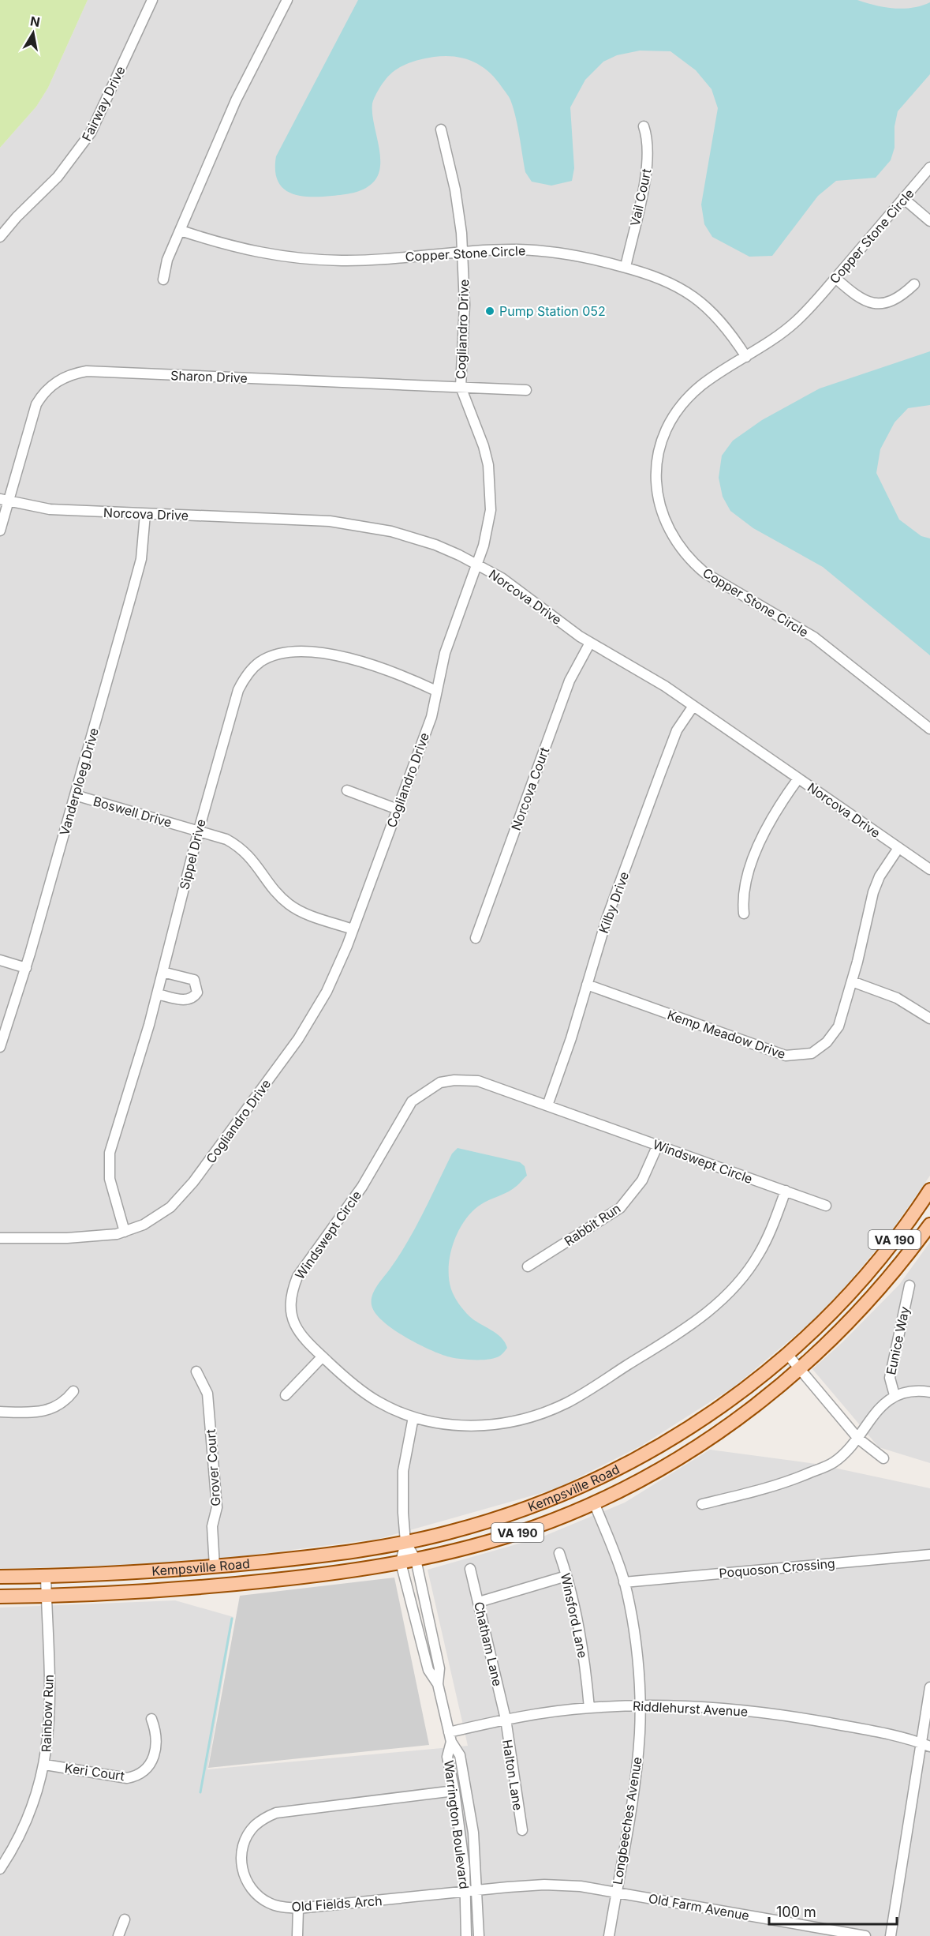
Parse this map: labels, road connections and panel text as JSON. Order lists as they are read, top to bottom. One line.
{"streets":{"main road":["VA 190","Kempsville Road"],"street":["Fairway Drive","Vail Court","Copper Stone Circle","Cogliandro Drive","Sharon Drive","Norcova Drive","Vanderploeg Drive","Norcova Court","Boswell Drive","Sippel Drive","Kilby Drive","Kemp Meadow Drive","Windswept Circle","Rabbit Run","Eunice Way","Grover Court","Poquoson Crossing","Winsford Lane","Chatham Lane","Riddlehurst Avenue","Rainbow Run","Keri Court","Halton Lane","Longbeeches Avenue","Warrington Boulevard","Old Fields Arch","Old Farm Avenue"]},"crossings":[["Vail Court","Copper Stone Circle"],["Copper Stone Circle","Cogliandro Drive"],["Cogliandro Drive","Sharon Drive"],["Cogliandro Drive","Norcova Drive"],["Cogliandro Drive","Boswell Drive"],["Cogliandro Drive","Sippel Drive"],["Sharon Drive","Norcova Drive"],["Norcova Drive","Vanderploeg Drive"],["Norcova Drive","Norcova Court"],["Norcova Drive","Kilby Drive"],["Norcova Drive","Kemp Meadow Drive"],["Vanderploeg Drive","Boswell Drive"],["Boswell Drive","Sippel Drive"],["Kilby Drive","Kemp Meadow Drive"],["Kilby Drive","Windswept Circle"],["Windswept Circle","Rabbit Run"],["Grover Court","Kempsville Road"],["Kempsville Road","Rainbow Run"],["Kempsville Road","Longbeeches Avenue"],["Kempsville Road","Warrington Boulevard"],["Poquoson Crossing","Longbeeches Avenue"],["Winsford Lane","Riddlehurst Avenue"],["Chatham Lane","Riddlehurst Avenue"],["Chatham Lane","Halton Lane"],["Riddlehurst Avenue","Halton Lane"],["Riddlehurst Avenue","Longbeeches Avenue"],["Riddlehurst Avenue","Warrington Boulevard"],["Rainbow Run","Keri Court"],["Longbeeches Avenue","Old Fields Arch"],["Longbeeches Avenue","Old Farm Avenue"],["Warrington Boulevard","Old Fields Arch"],["Old Fields Arch","Old Farm Avenue"]],"places":["Pump Station 052"],"scale_bar":"100 m","north":"top"}
